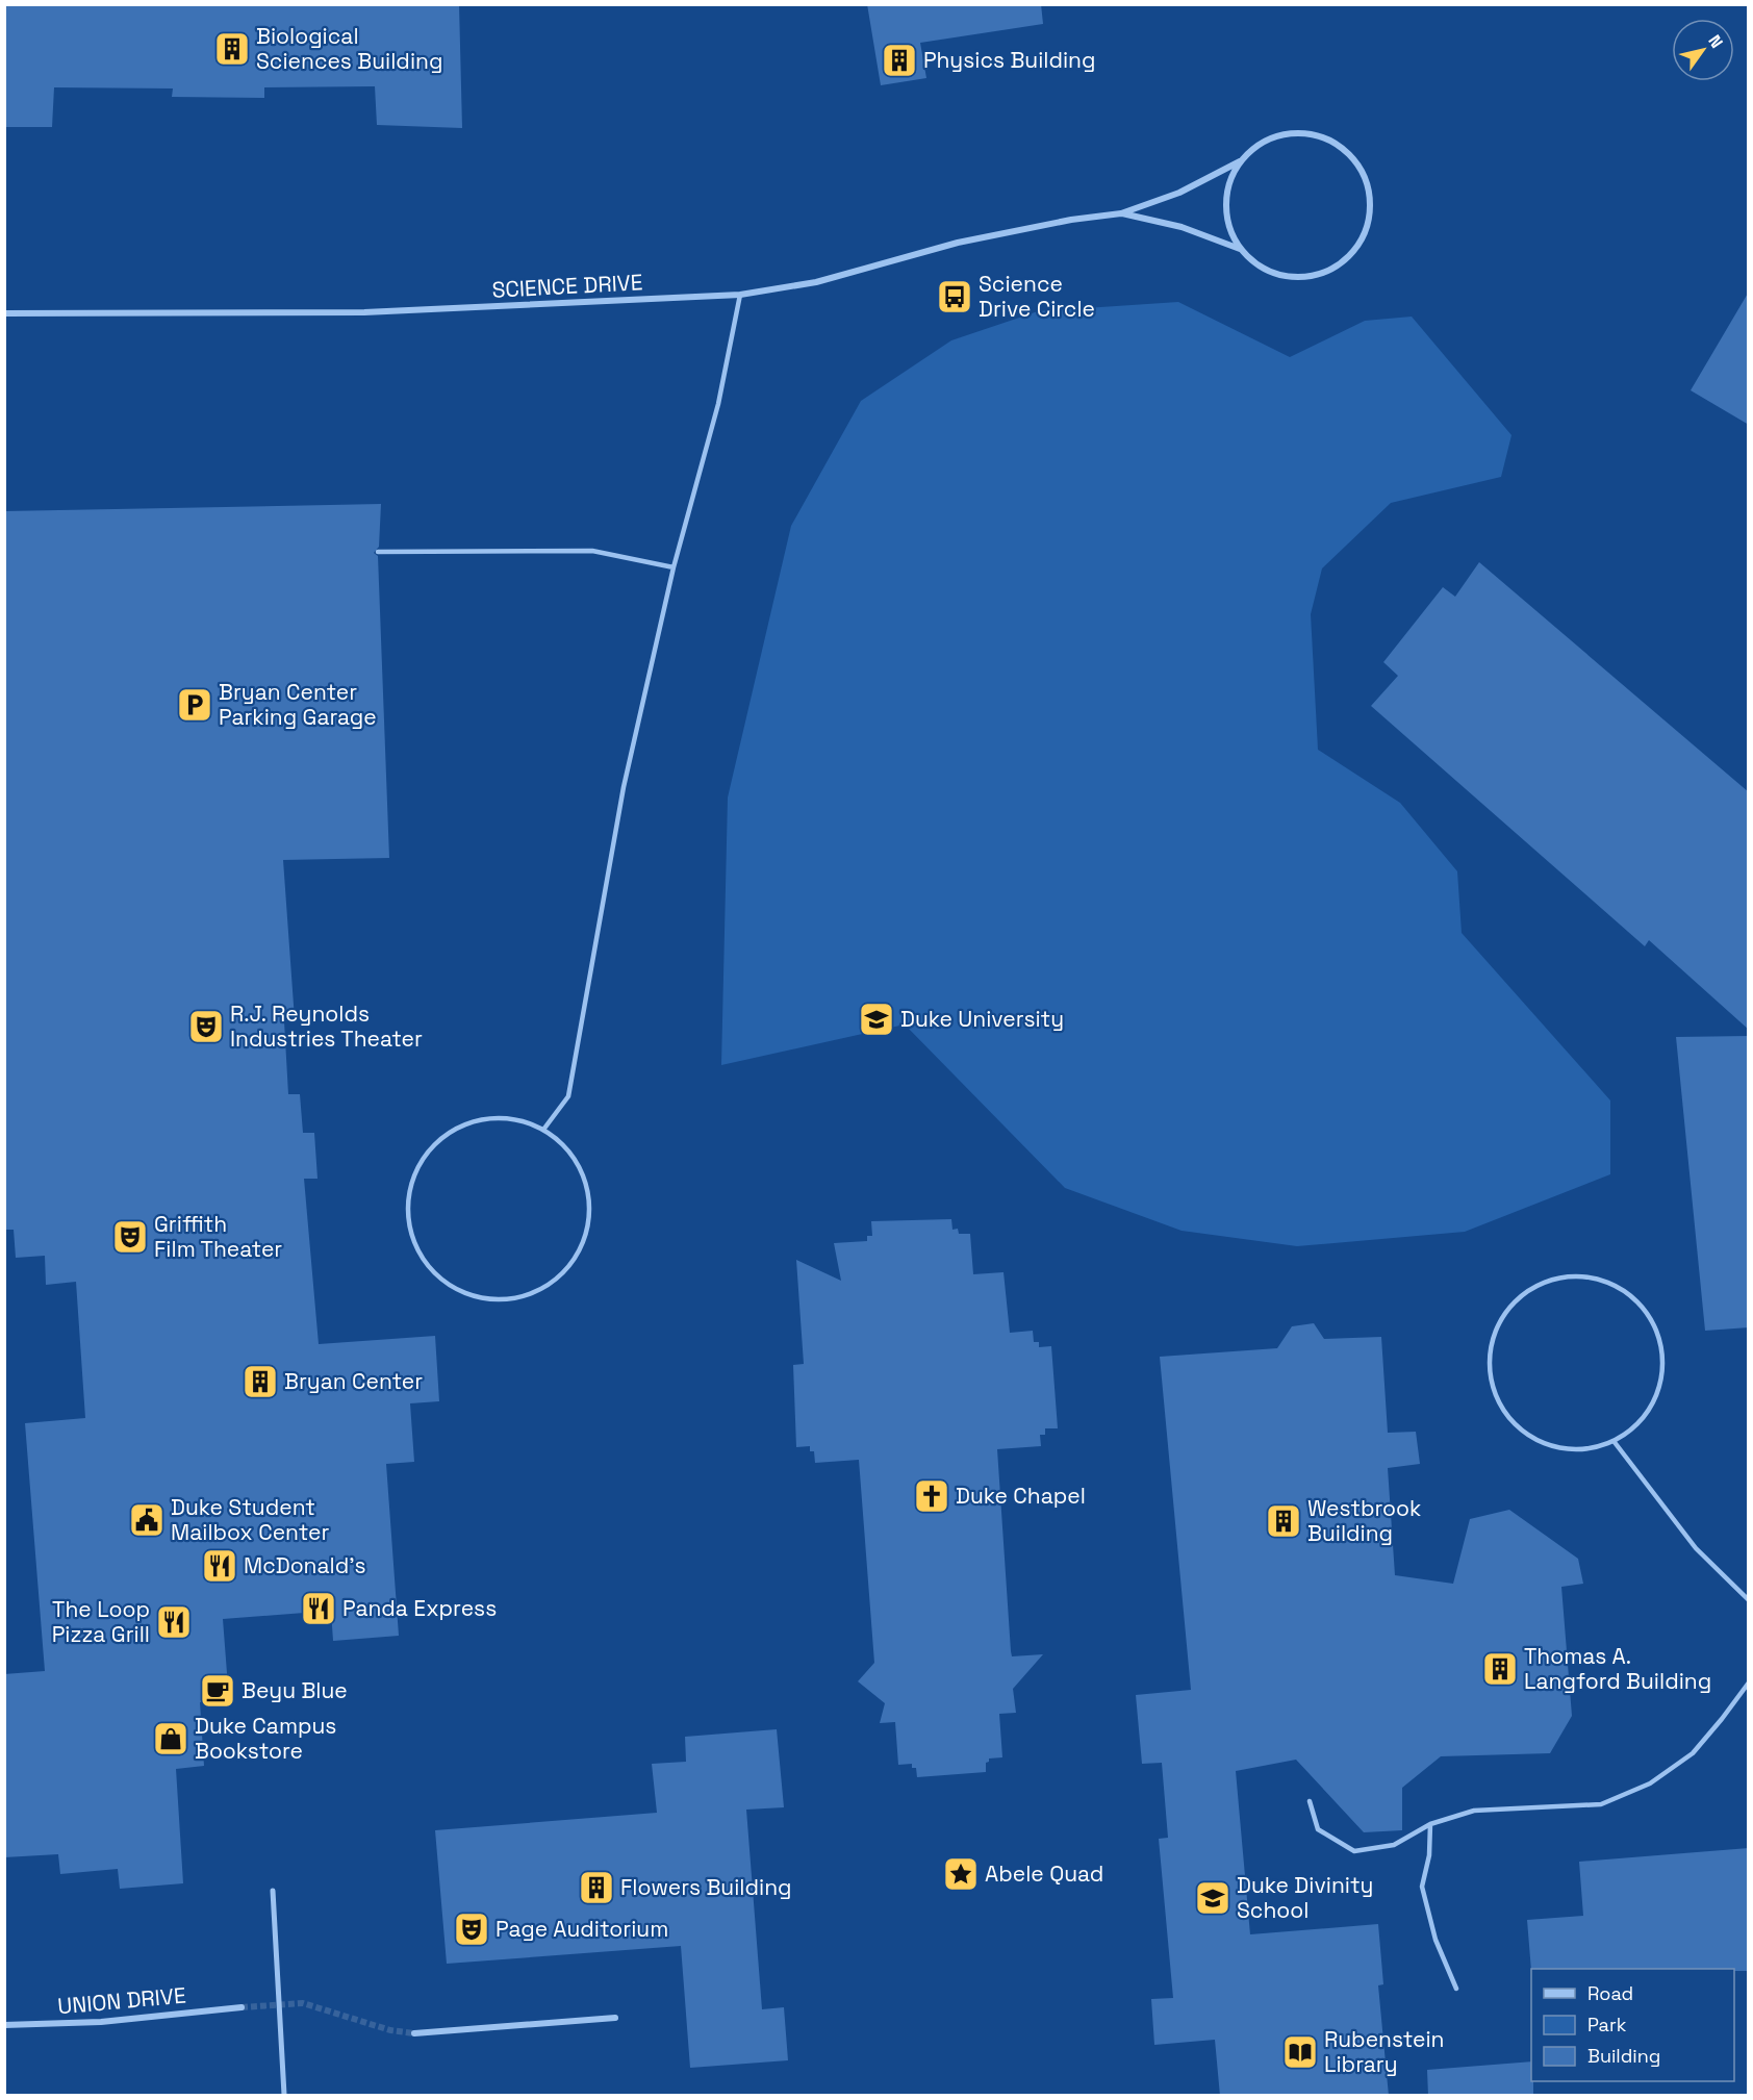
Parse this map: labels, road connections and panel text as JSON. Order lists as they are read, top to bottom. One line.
{"streets":{"street":["SCIENCE DRIVE","UNION DRIVE"]},"places":{"building":["Biological Sciences Building","Physics Building","Bryan Center","Westbrook Building","Thomas A. Langford Building","Flowers Building"],"bus stop":["Science Drive Circle"],"parking":["Bryan Center Parking Garage"],"school or university":["Duke University","Duke Divinity School"],"theatre":["R.J. Reynolds Industries Theater","Griffith Film Theater","Page Auditorium"],"church":["Duke Chapel"],"public building":["Duke Student Mailbox Center"],"restaurant":["McDonald's","Panda Express","The Loop Pizza Grill"],"cafe":["Beyu Blue"],"shop":["Duke Campus Bookstore"],"place":["Abele Quad"],"library":["Rubenstein Library"]},"legend":["Road","Park","Building"],"north":"top right"}
